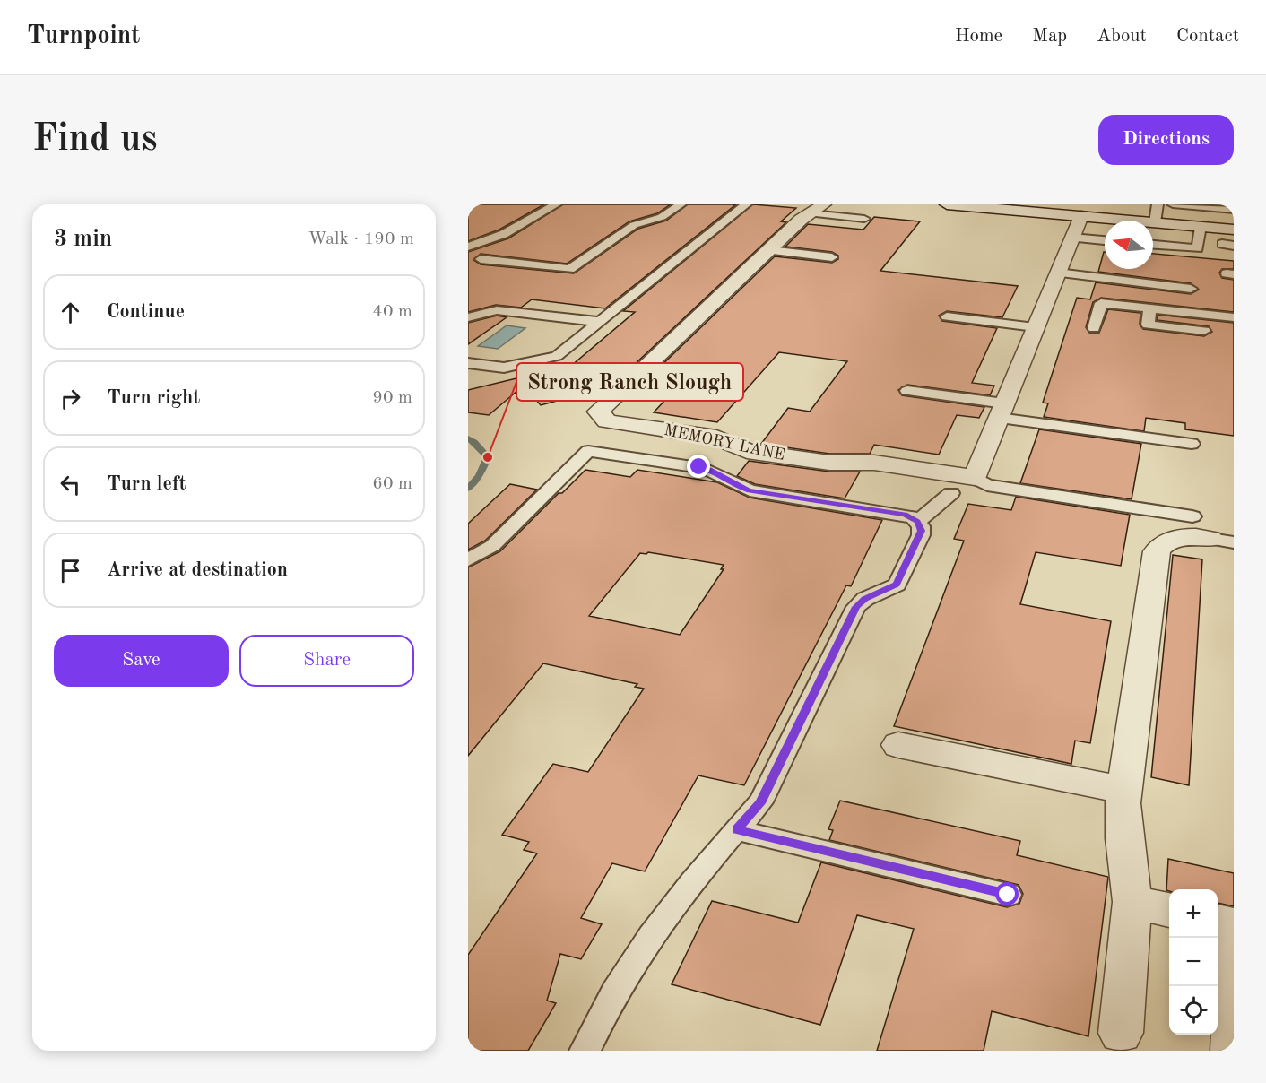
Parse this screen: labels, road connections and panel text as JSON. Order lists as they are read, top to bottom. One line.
{"streets":{"street":["MEMORY LANE"]},"places":["Strong Ranch Slough"],"north":"left","page":{"header":"Turnpoint","nav":["Home","Map","About","Contact"],"buttons":["Directions",["Save","Share"]],"title":"Find us","heading":["3 min","Walk · 190 m"],"list":[["Continue","40 m"],["Turn right","90 m"],["Turn left","60 m"],"Arrive at destination"],"map_buttons":["+","−"]}}
